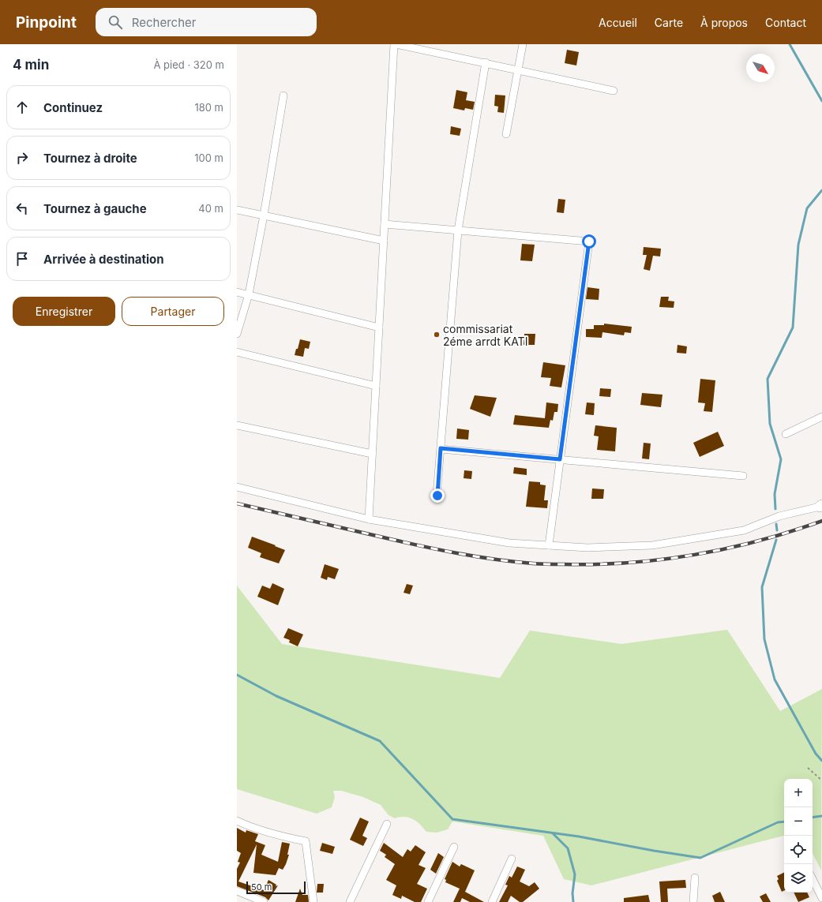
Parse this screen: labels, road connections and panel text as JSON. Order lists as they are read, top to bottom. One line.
{"places":["commissariat 2éme arrdt KATI"],"scale_bar":"50 m","north":"bottom right","page":{"header":"Pinpoint","search":"Rechercher","nav":["Accueil","Carte","À propos","Contact"],"heading":["4 min","À pied · 320 m"],"list":[["Continuez","180 m"],["Tournez à droite","100 m"],["Tournez à gauche","40 m"],"Arrivée à destination"],"buttons":["Enregistrer","Partager"],"map_buttons":["+","−"],"scale":"50 m"}}
